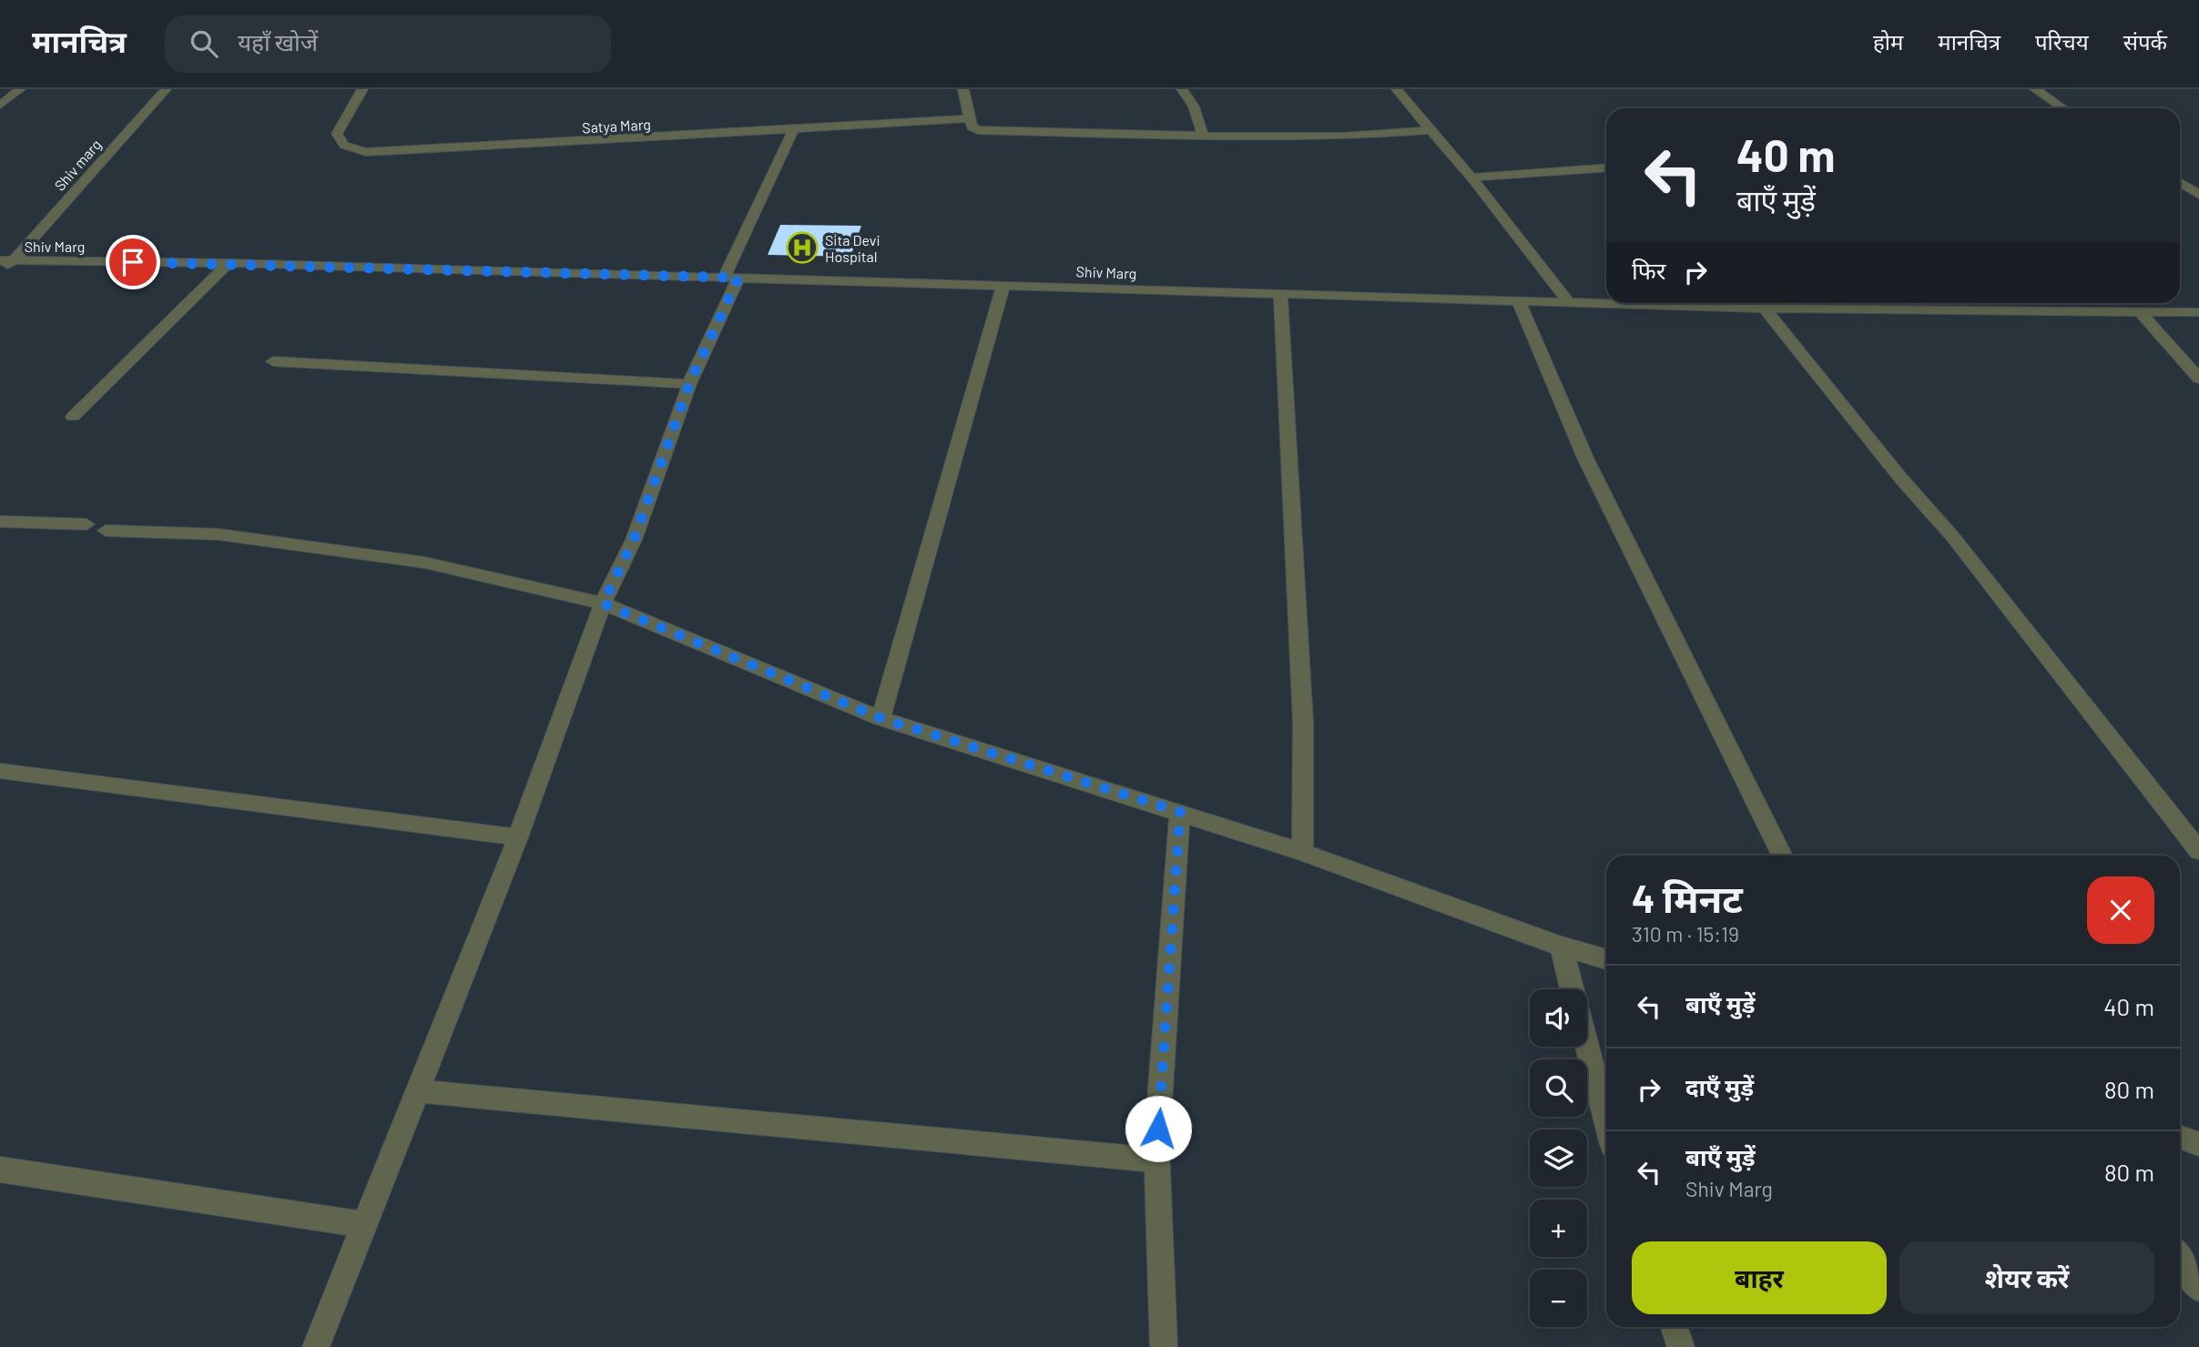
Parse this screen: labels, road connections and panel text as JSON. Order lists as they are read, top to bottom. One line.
{"streets":{"street":["Satya Marg","Shiv marg","Shiv Marg"]},"crossings":[["Shiv marg","Shiv Marg"]],"places":{"hospital":["Sita Devi Hospital"]},"page":{"header":"मानचित्र","search":"यहाँ खोजें","nav":["होम","मानचित्र","परिचय","संपर्क"],"turn":["40 m","बाएँ मुड़ें"],"then":"फिर","heading":["4 मिनट","310 m · 15:19"],"list":[{"name":"बाएँ मुड़ें","value":"40 m"},{"name":"दाएँ मुड़ें","value":"80 m"},{"name":"बाएँ मुड़ें","note":"Shiv Marg","value":"80 m"}],"map_buttons":["+","−"],"buttons":["बाहर","शेयर करें"]}}
